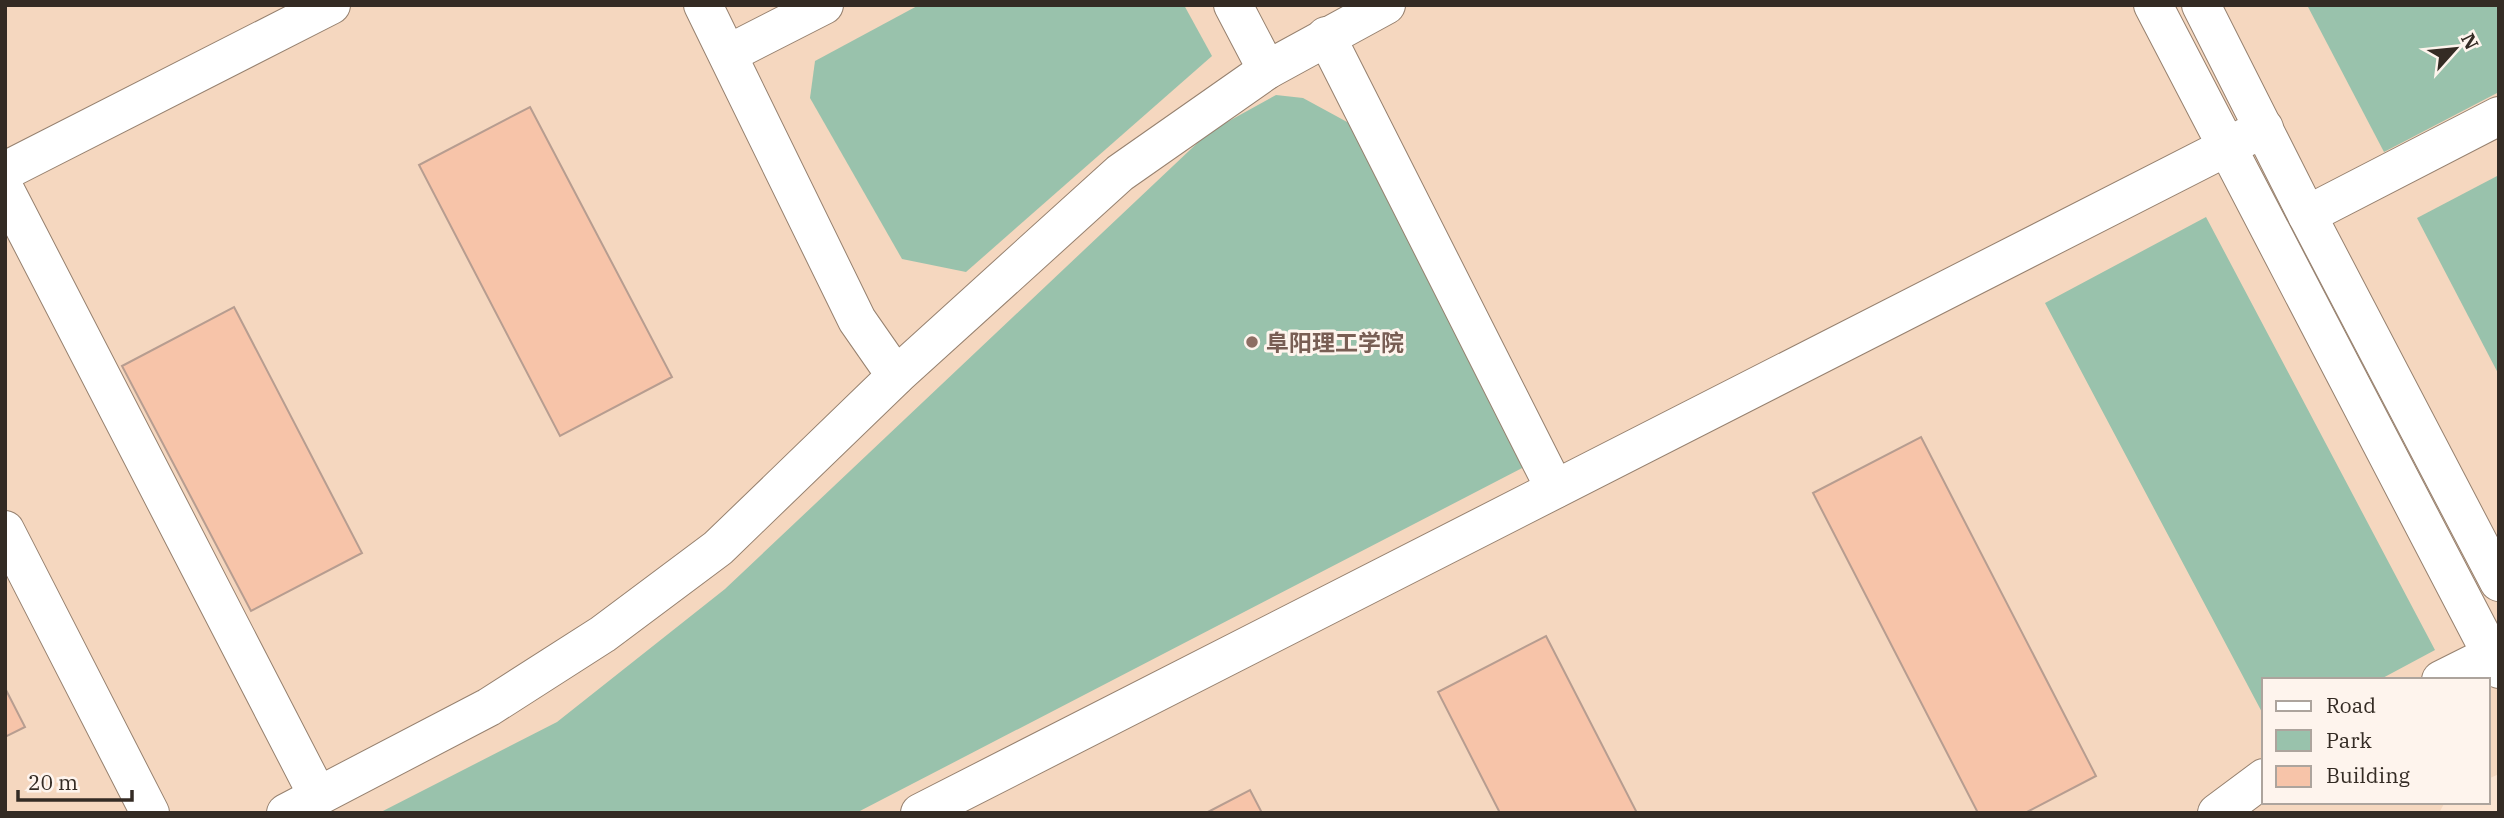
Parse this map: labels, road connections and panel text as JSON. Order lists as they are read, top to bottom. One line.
{"places":["阜阳理工学院"],"legend":["Road","Park","Building"],"scale_bar":"20 m","north":"top right"}
